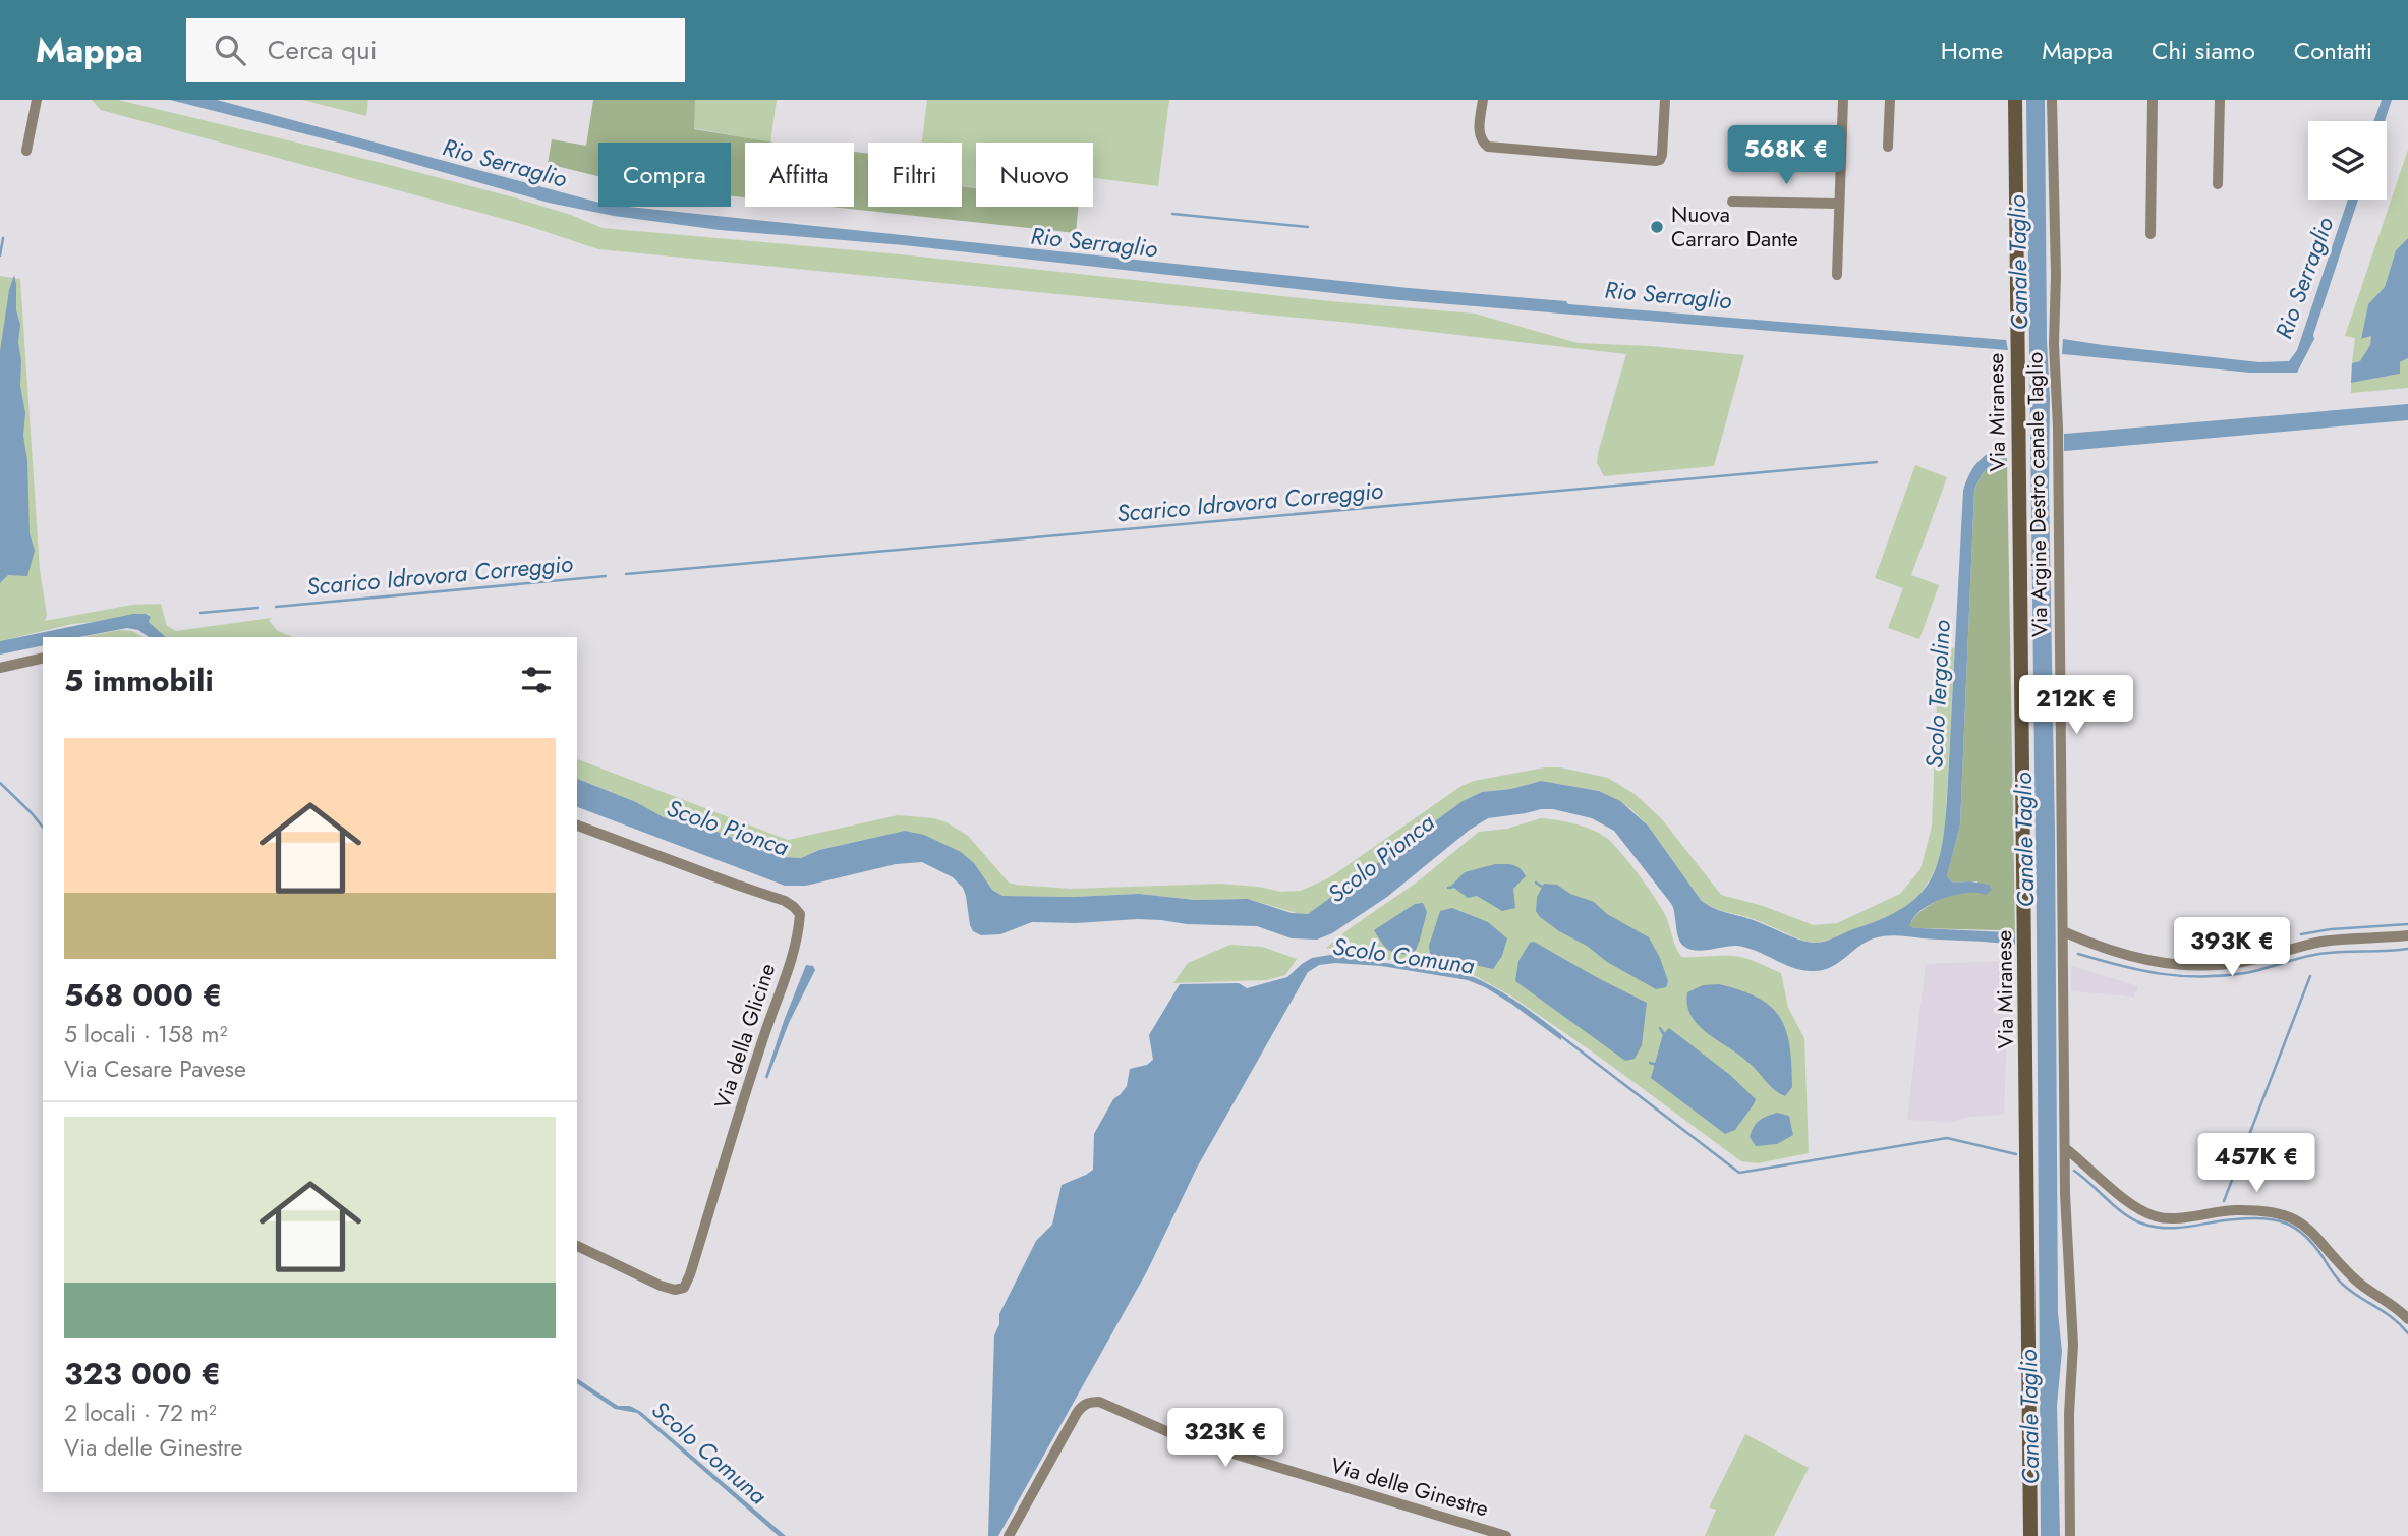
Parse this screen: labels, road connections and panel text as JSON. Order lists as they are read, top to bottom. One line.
{"streets":{"main road":["Via Miranese"],"street":["Via Argine Destro canale Taglio","Via della Glicine","Via delle Ginestre"]},"water":["Rio Serraglio","Canale Taglio","Scarico Idrovora Correggio","Scolo Tergolino","Scolo Pionca","Scolo Comuna"],"places":["Nuova Carraro Dante"],"page":{"header":"Mappa","search":"Cerca qui","nav":["Home","Mappa","Chi siamo","Contatti"],"price":["568K €","212K €","393K €","457K €","323K €"],"chip":["Compra","Affitta","Filtri","Nuovo"],"heading":"5 immobili","list":[{"name":"568 000 €","note":"5 locali · 158 m² · Via Cesare Pavese"},{"name":"323 000 €","note":"2 locali · 72 m² · Via delle Ginestre"}]}}
